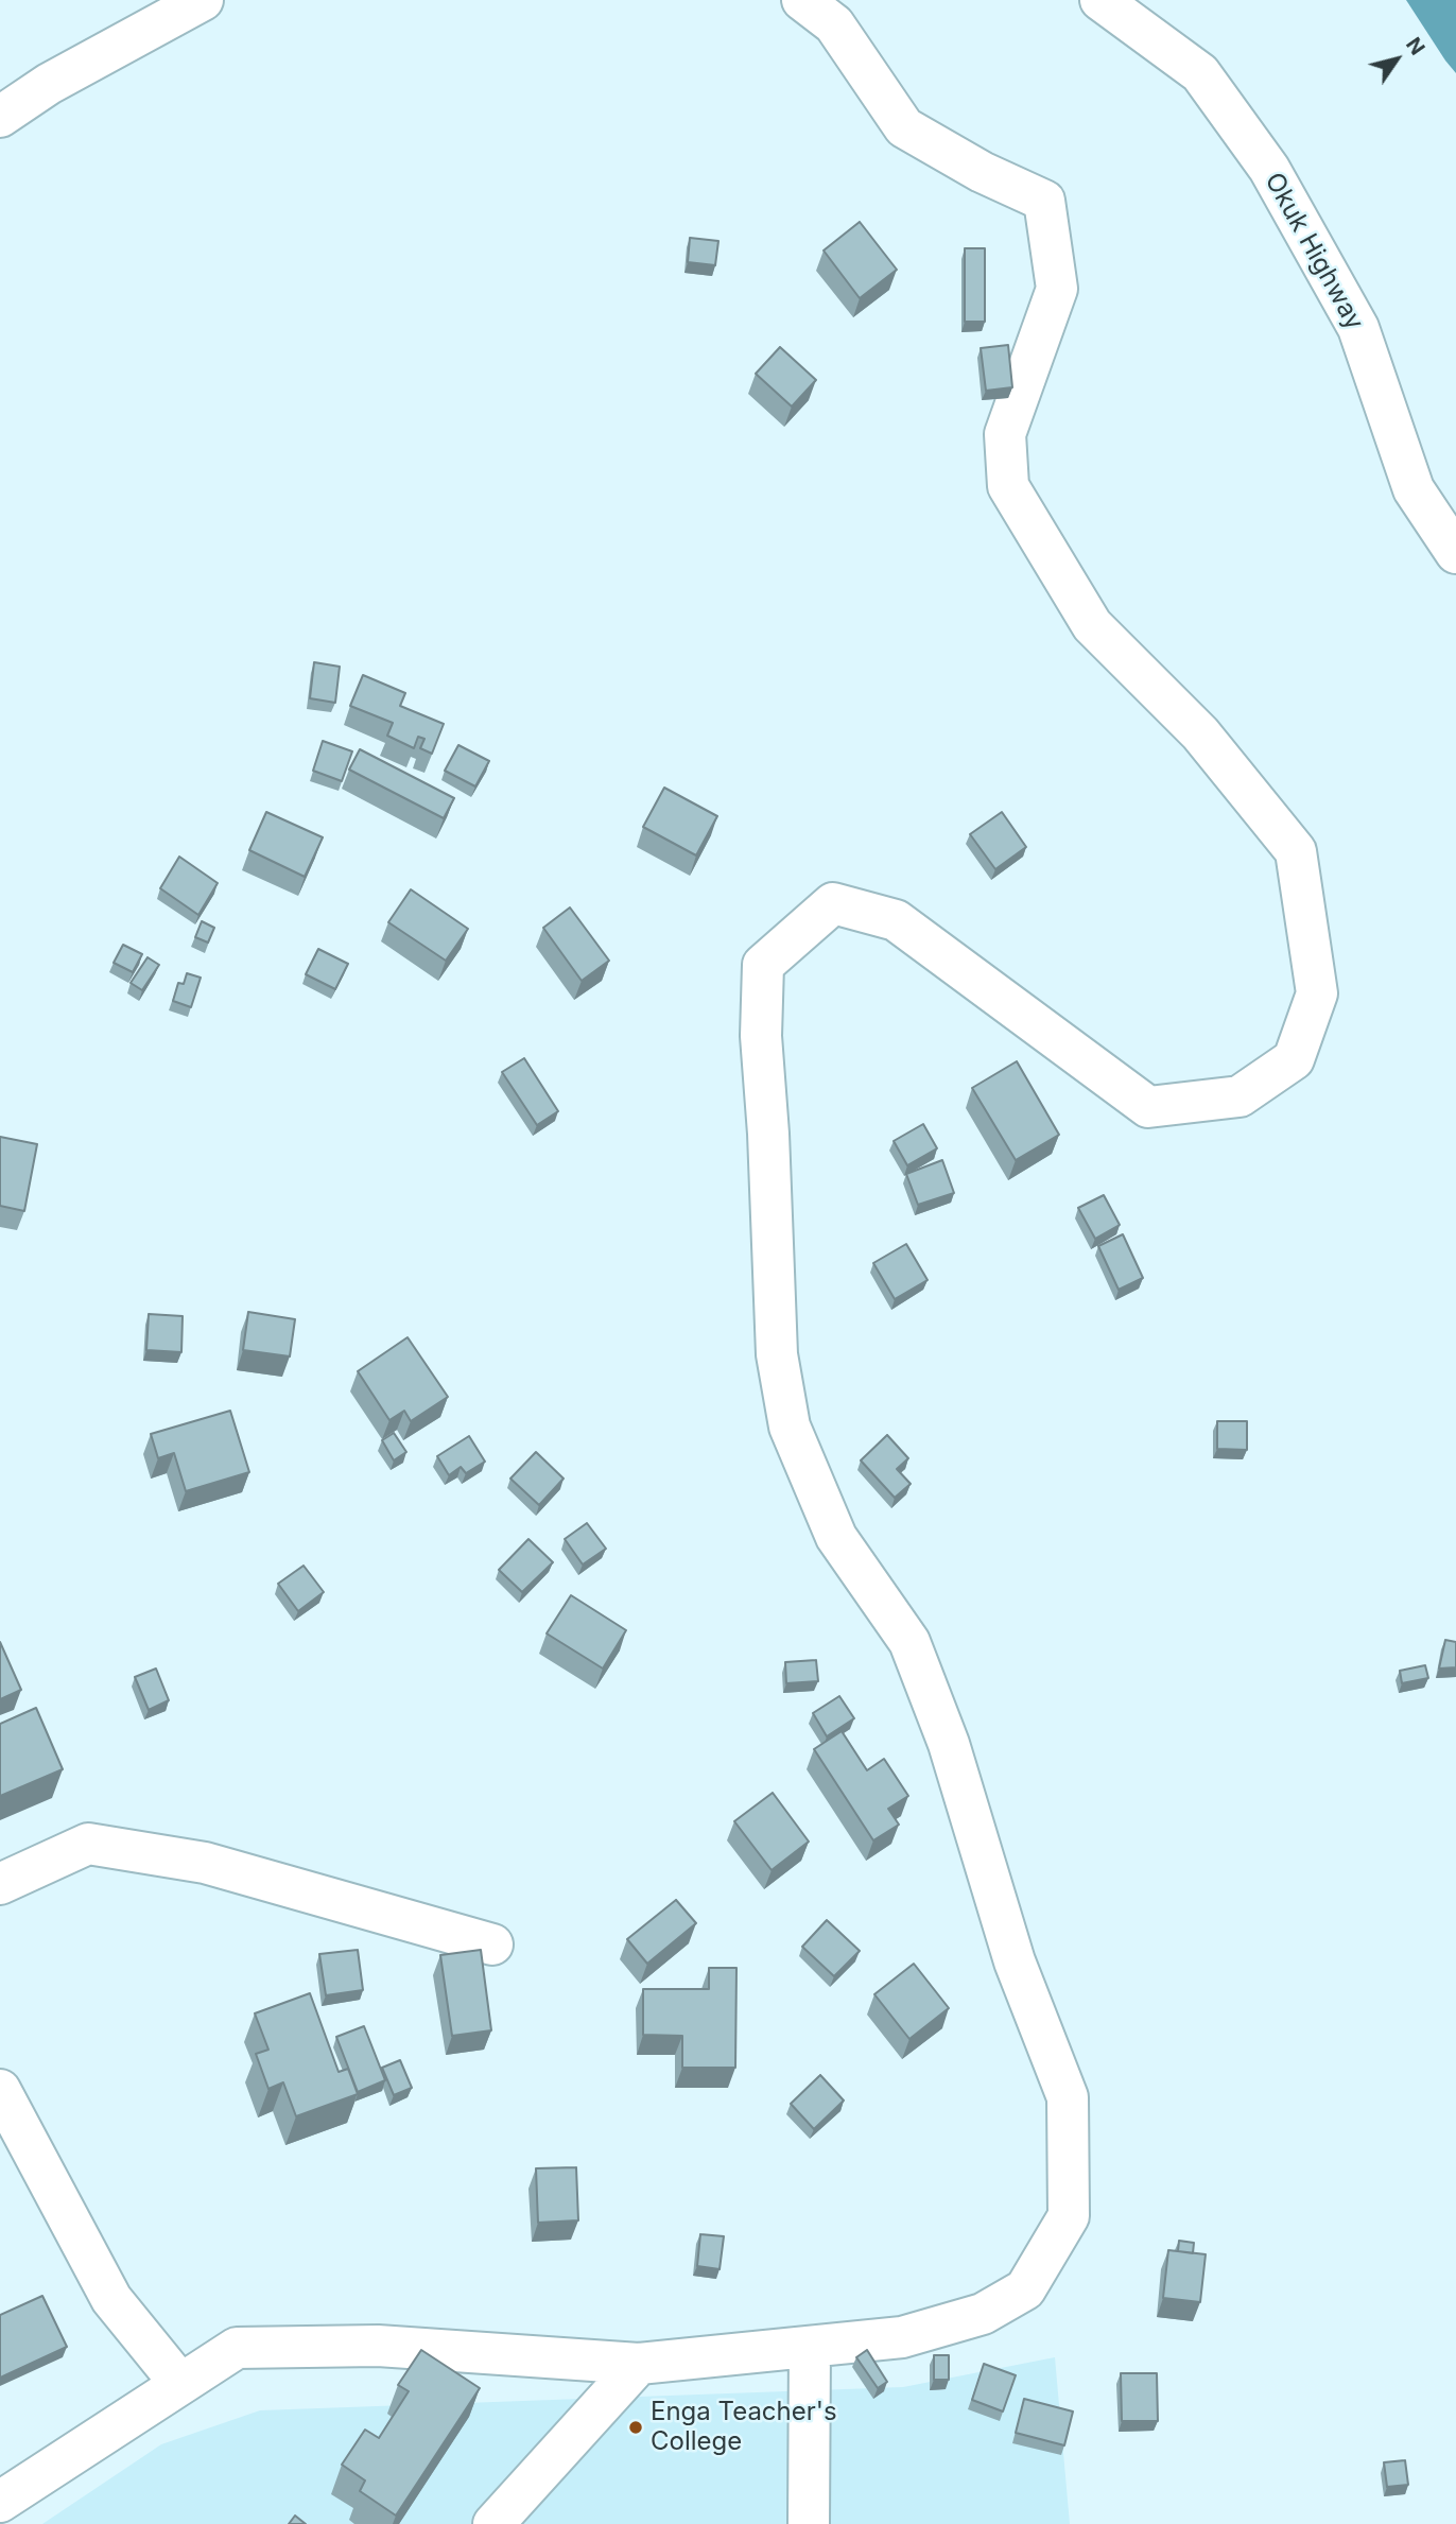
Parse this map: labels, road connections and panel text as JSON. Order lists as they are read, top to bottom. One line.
{"streets":{"street":["Okuk Highway"]},"places":["Enga Teacher's College"],"north":"top right"}
